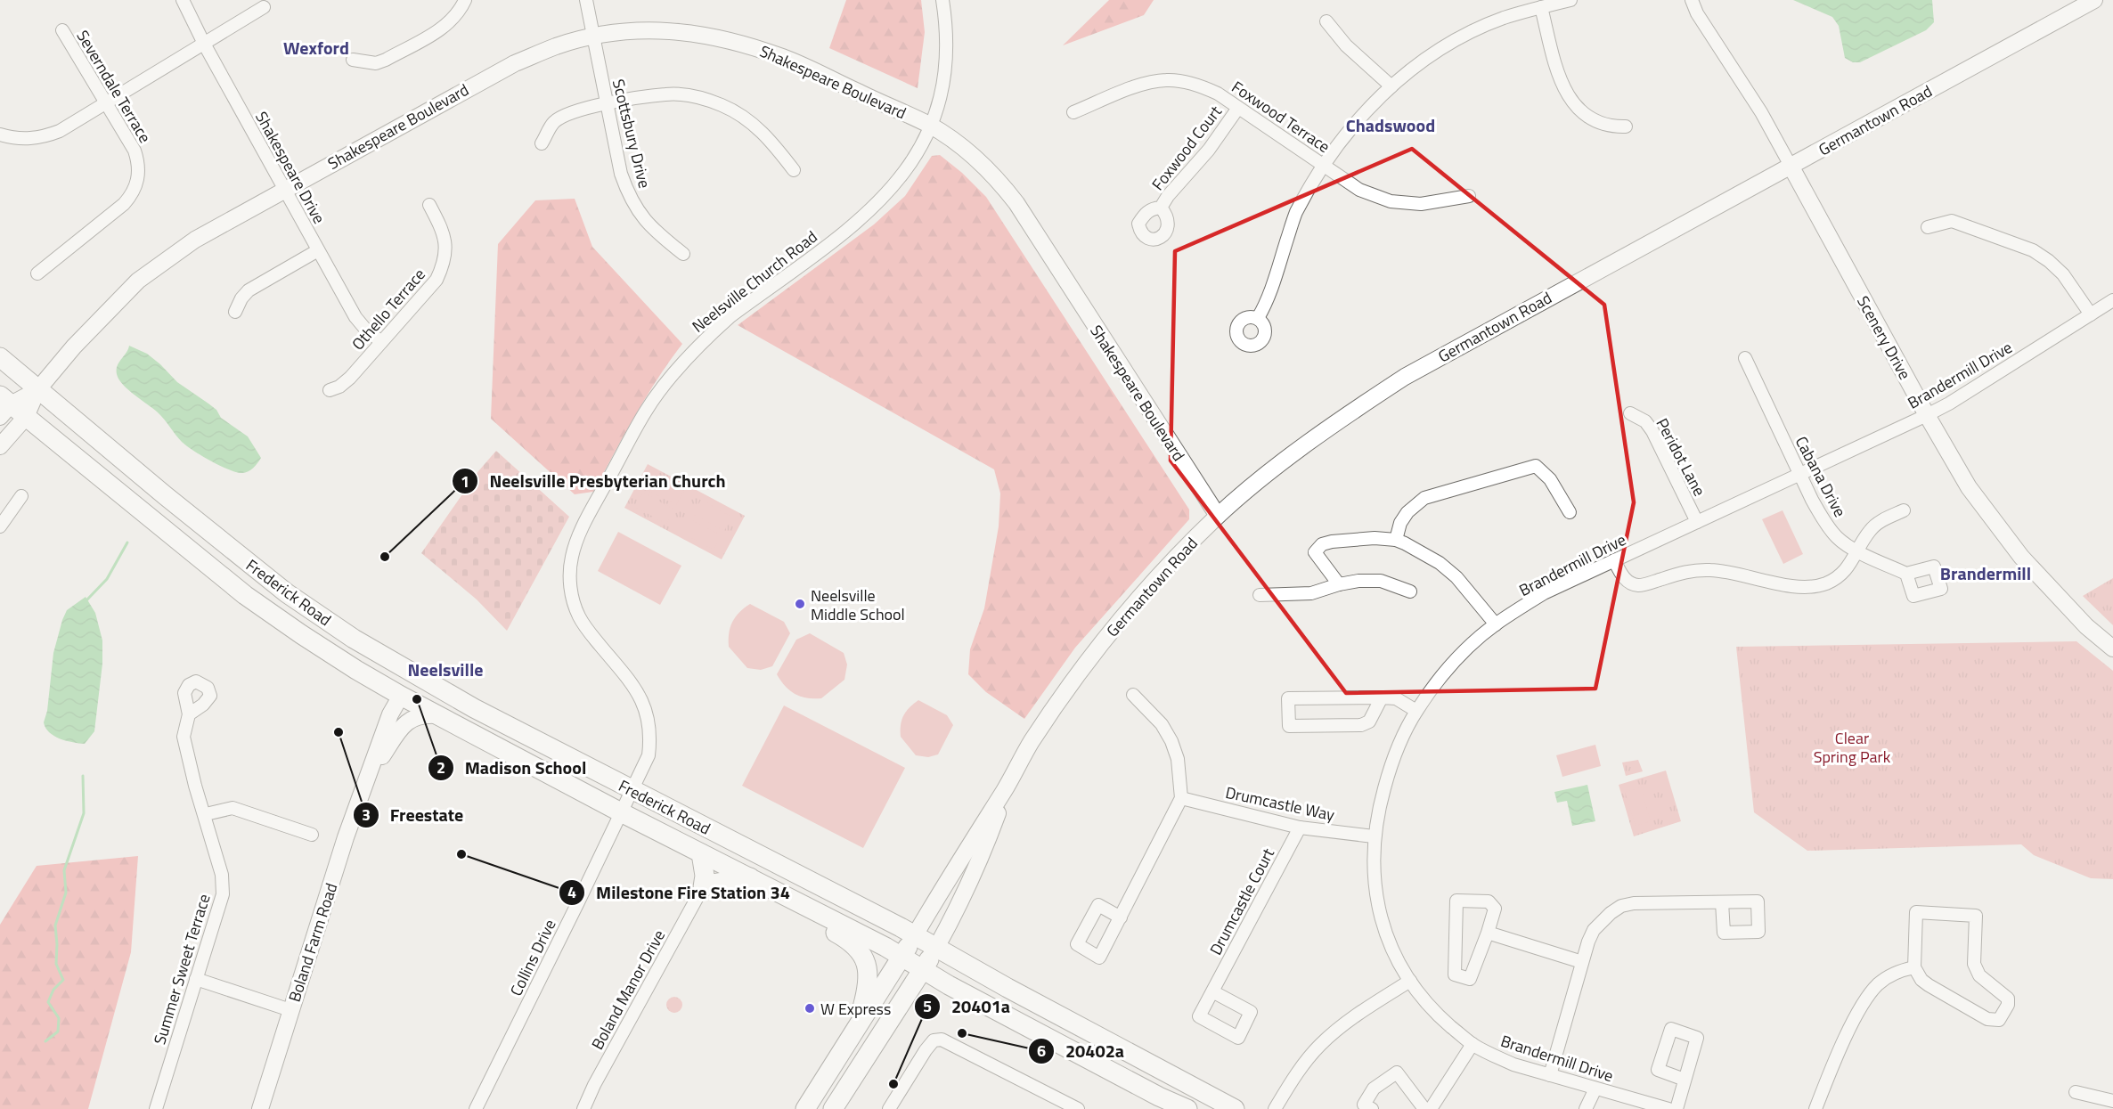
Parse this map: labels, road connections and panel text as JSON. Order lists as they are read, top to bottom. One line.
{"streets":{"main road":["Germantown Road","Frederick Road"],"street":["Shakespeare Boulevard","Severndale Terrace","Foxwood Terrace","Scottsbury Drive","Foxwood Court","Shakespeare Drive","Neelsville Church Road","Othello Terrace","Scenery Drive","Brandermill Drive","Peridot Lane","Cabana Drive","Drumcastle Way","Drumcastle Court","Boland Farm Road","Collins Drive","Summer Sweet Terrace","Boland Manor Drive"]},"crossings":[["Shakespeare Boulevard","Germantown Road"],["Shakespeare Boulevard","Scottsbury Drive"],["Shakespeare Boulevard","Shakespeare Drive"],["Shakespeare Boulevard","Neelsville Church Road"],["Shakespeare Boulevard","Frederick Road"],["Foxwood Terrace","Foxwood Court"],["Germantown Road","Scenery Drive"],["Germantown Road","Frederick Road"],["Shakespeare Drive","Othello Terrace"],["Neelsville Church Road","Frederick Road"],["Neelsville Church Road","Collins Drive"],["Scenery Drive","Brandermill Drive"],["Brandermill Drive","Peridot Lane"],["Brandermill Drive","Cabana Drive"],["Brandermill Drive","Drumcastle Way"],["Frederick Road","Boland Farm Road"],["Frederick Road","Collins Drive"],["Drumcastle Way","Drumcastle Court"]],"districts":["Wexford","Chadswood","Brandermill","Neelsville"],"parks":["Clear Spring Park"],"places":["Neelsville Presbyterian Church","Neelsville Middle School","Madison School","Freestate","Milestone Fire Station 34","W Express","20402a","20401a"]}
